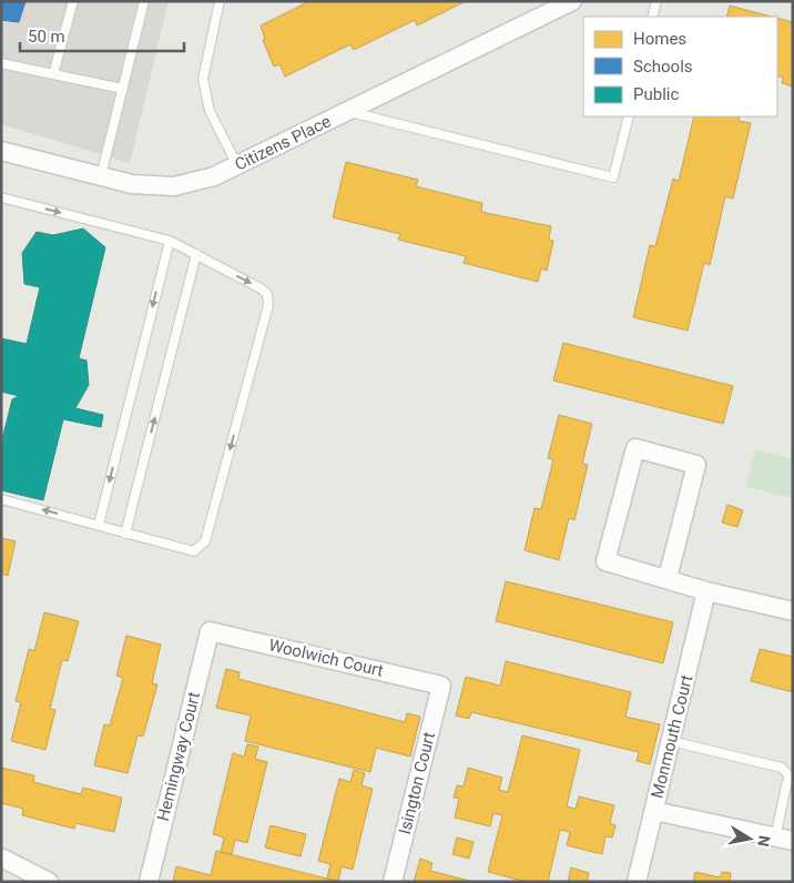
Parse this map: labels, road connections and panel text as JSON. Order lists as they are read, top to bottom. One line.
{"streets":{"street":["Citizens Place","Woolwich Court","Monmouth Court","Hemingway Court","Isington Court"]},"crossings":[["Woolwich Court","Hemingway Court"],["Woolwich Court","Isington Court"]],"legend":["Homes","Schools","Public"],"scale_bar":"50 m","north":"right"}
